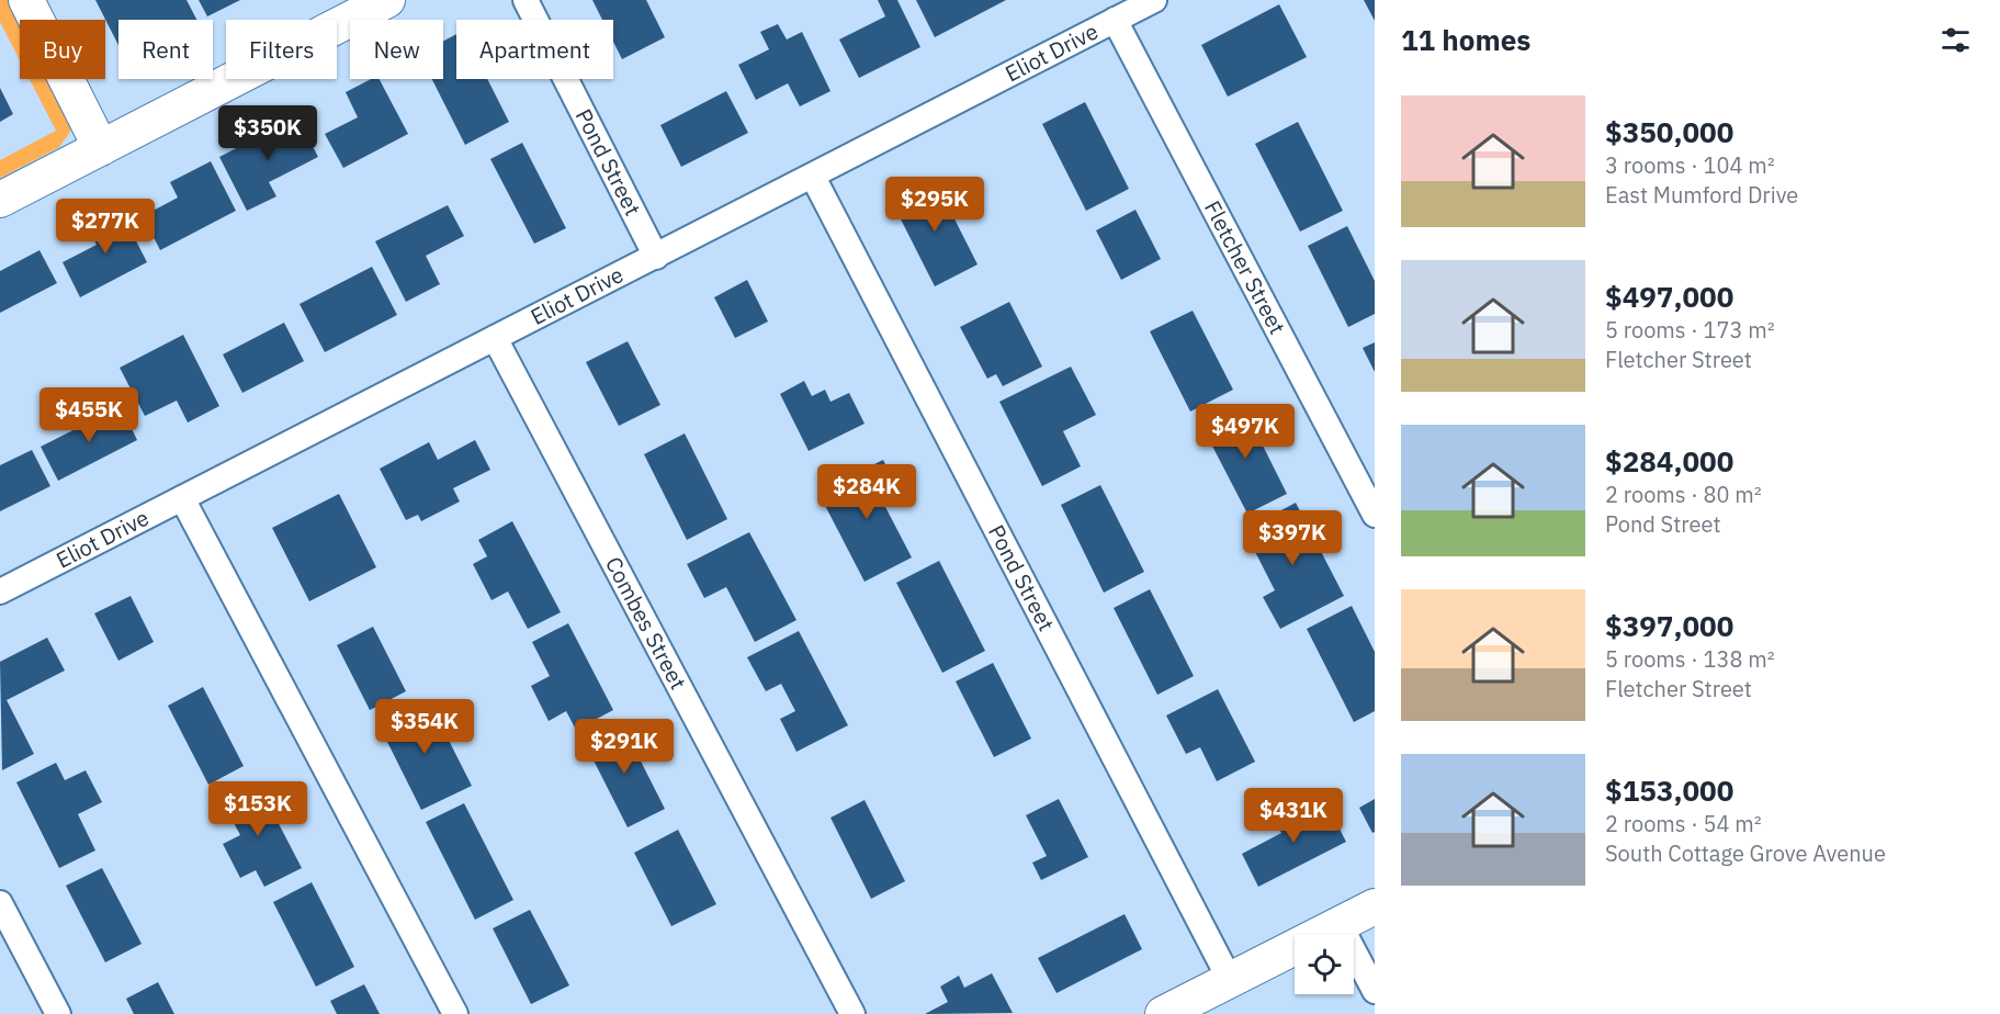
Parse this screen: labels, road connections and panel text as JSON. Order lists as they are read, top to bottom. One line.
{"streets":{"street":["Eliot Drive","Pond Street","Fletcher Street","Combes Street"]},"crossings":[["Eliot Drive","Pond Street"],["Eliot Drive","Fletcher Street"],["Eliot Drive","Combes Street"]],"page":{"heading":"11 homes","chip":["Buy","Rent","Filters","New","Apartment"],"list":[{"name":"$350,000","note":"3 rooms · 104 m² · East Mumford Drive"},{"name":"$497,000","note":"5 rooms · 173 m² · Fletcher Street"},{"name":"$284,000","note":"2 rooms · 80 m² · Pond Street"},{"name":"$397,000","note":"5 rooms · 138 m² · Fletcher Street"},{"name":"$153,000","note":"2 rooms · 54 m² · South Cottage Grove Avenue"}],"price":["$350K","$295K","$277K","$455K","$497K","$284K","$397K","$354K","$291K","$153K","$431K"]}}
